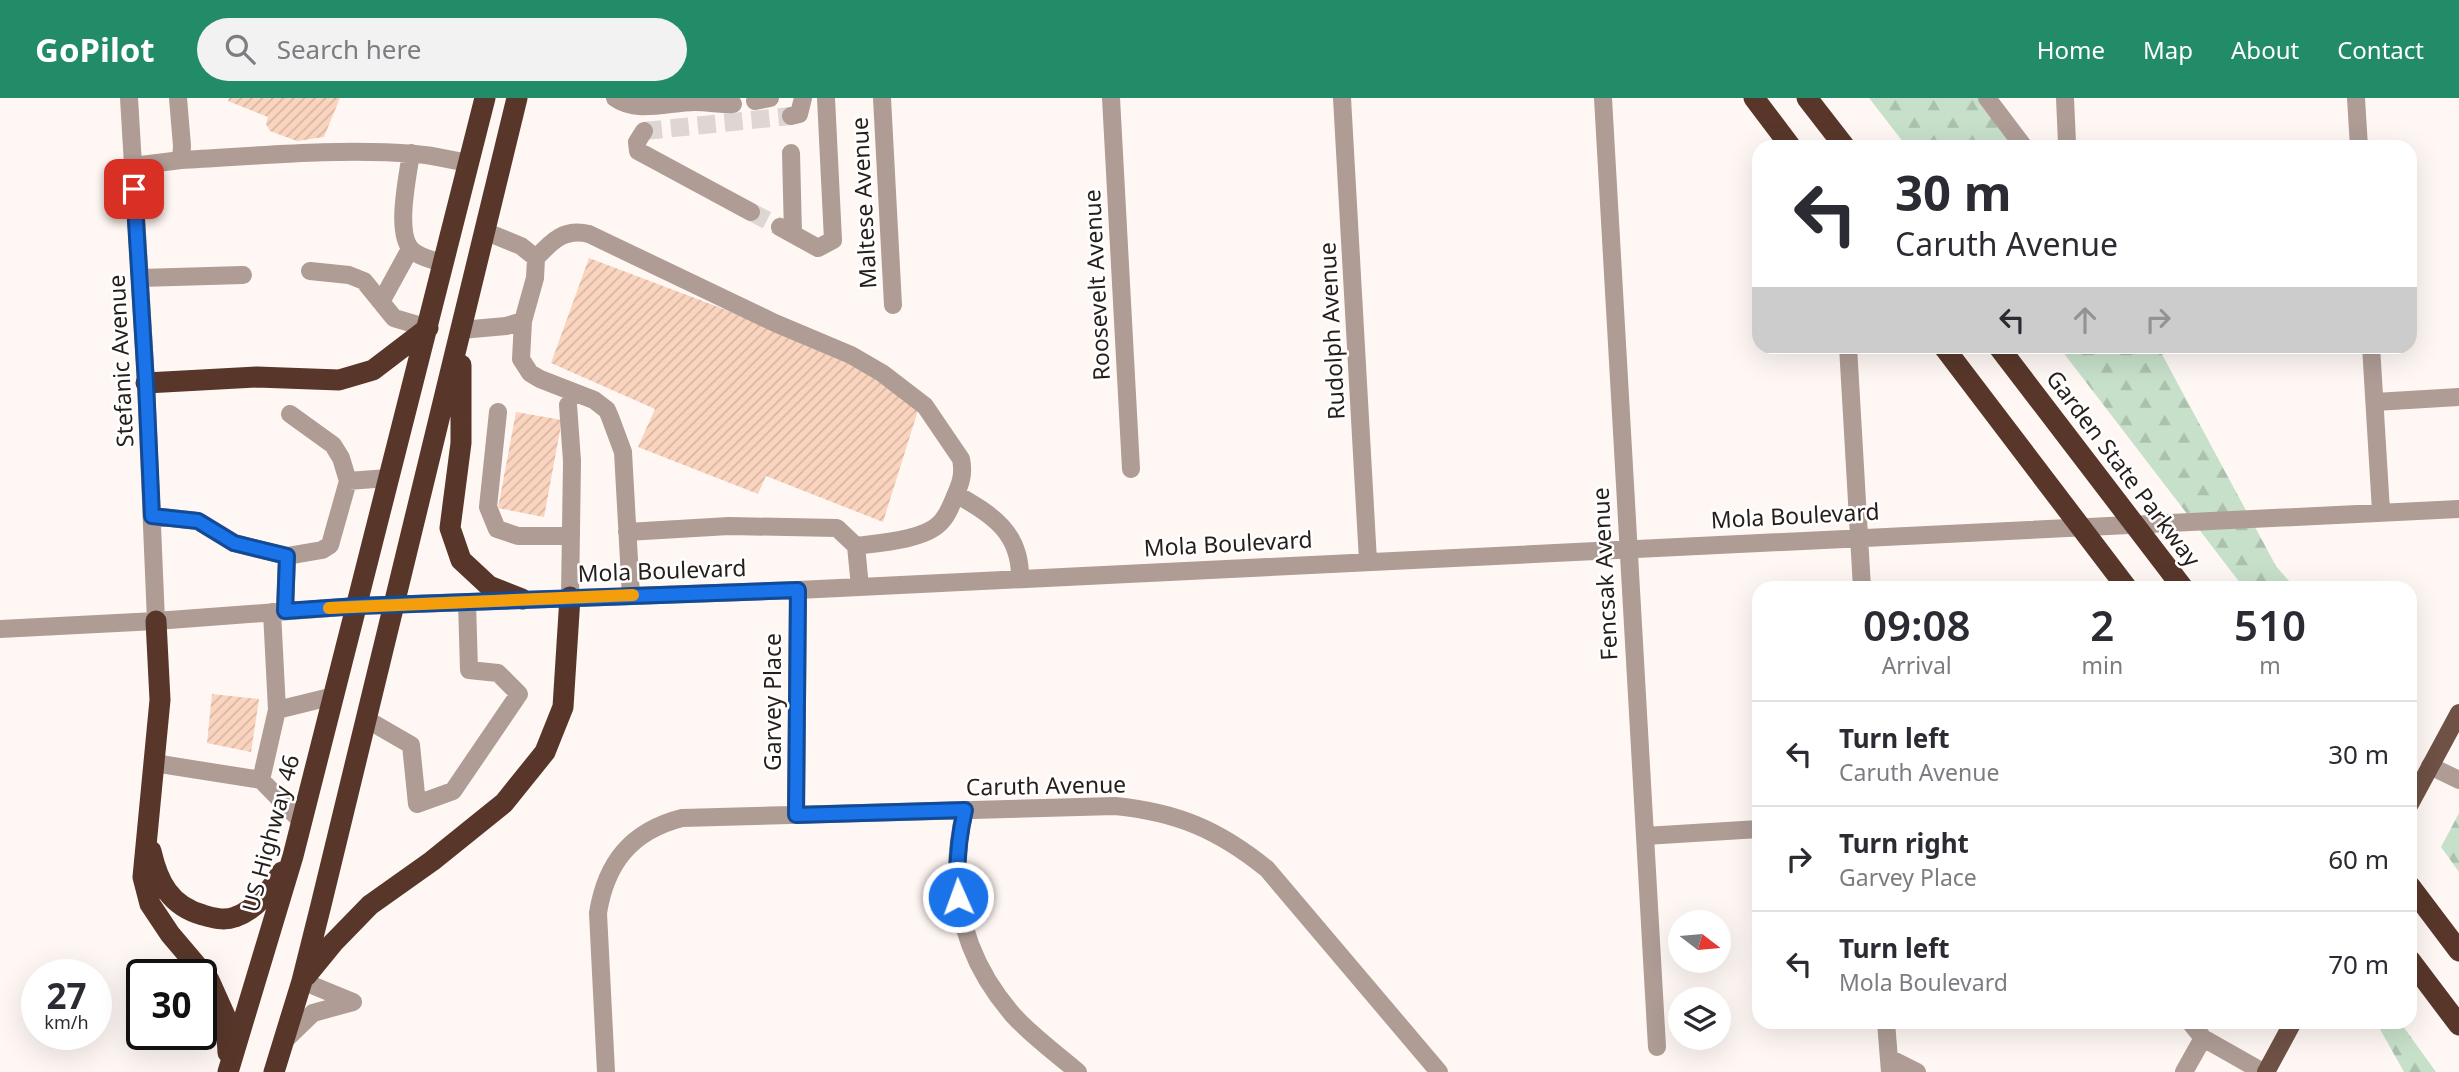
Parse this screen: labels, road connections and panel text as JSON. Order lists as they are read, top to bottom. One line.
{"streets":{"highway":["Garden State Parkway","US Highway 46"],"street":["Maltese Avenue","Roosevelt Avenue","Rudolph Avenue","Stefanic Avenue","Mola Boulevard","Fencsak Avenue","Garvey Place","Caruth Avenue"]},"crossings":[["Rudolph Avenue","Mola Boulevard"],["Stefanic Avenue","Mola Boulevard"],["Mola Boulevard","Fencsak Avenue"],["Mola Boulevard","Garvey Place"],["Mola Boulevard","US Highway 46"],["Garvey Place","Caruth Avenue"]],"north":"right","page":{"header":"GoPilot","search":"Search here","nav":["Home","Map","About","Contact"],"turn":["30 m","Caruth Avenue"],"eta":["09:08","Arrival","2","min","510","m"],"list":[{"name":"Turn left","note":"Caruth Avenue","value":"30 m"},{"name":"Turn right","note":"Garvey Place","value":"60 m"},{"name":"Turn left","note":"Mola Boulevard","value":"70 m"}],"speed":"27 km/h","limit":"30"}}
